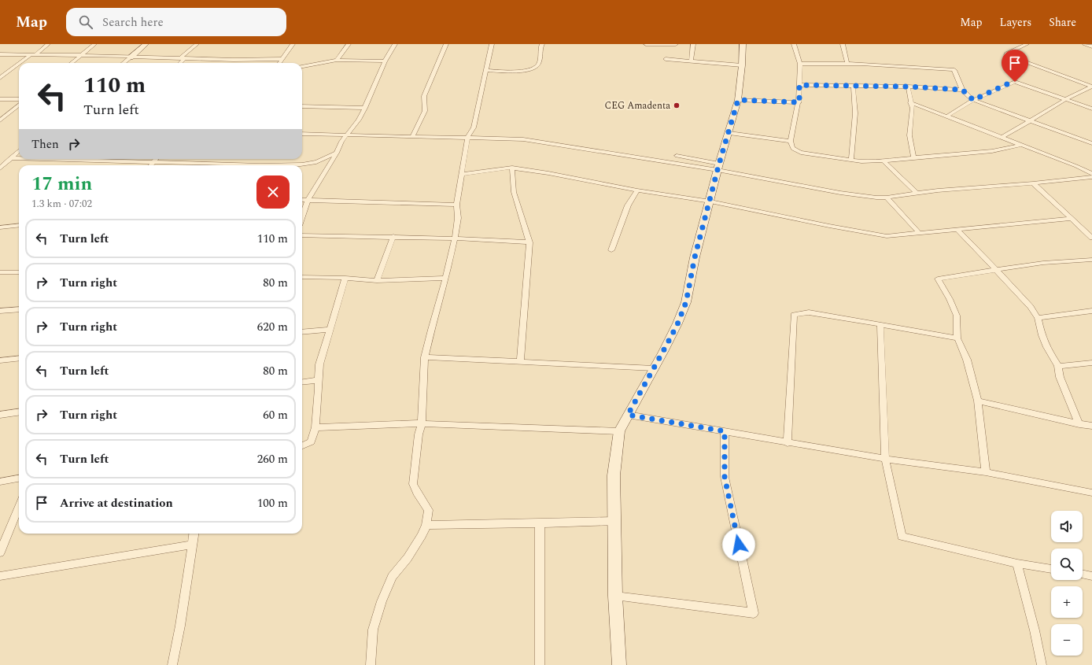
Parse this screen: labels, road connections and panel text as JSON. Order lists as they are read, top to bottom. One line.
{"places":["CEG Amadenta"],"page":{"header":"Map","search":"Search here","nav":["Map","Layers","Share"],"turn":["110 m","Turn left"],"then":"Then","heading":["17 min","1.3 km · 07:02"],"list":[{"name":"Turn left","value":"110 m"},{"name":"Turn right","value":"80 m"},{"name":"Turn right","value":"620 m"},{"name":"Turn left","value":"80 m"},{"name":"Turn right","value":"60 m"},{"name":"Turn left","value":"260 m"},{"name":"Arrive at destination","value":"100 m"}],"map_buttons":["+","−"]}}
